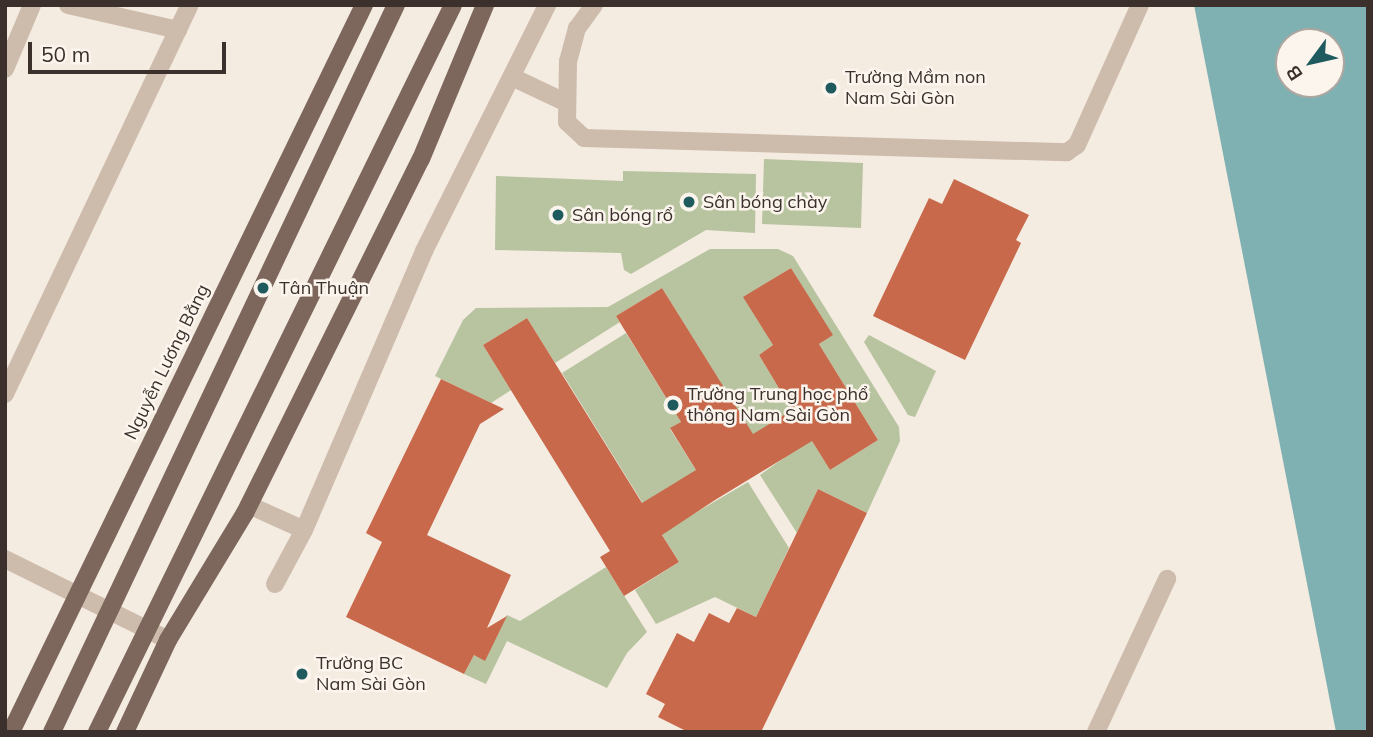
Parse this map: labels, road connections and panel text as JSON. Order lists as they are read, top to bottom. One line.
{"streets":{"main road":["Nguyễn Lương Bằng"]},"places":["Trường Mầm non Nam Sài Gòn","Sân bóng chày","Sân bóng rổ","Tân Thuận","Trường Trung học phổ thông Nam Sài Gòn","Trường BC Nam Sài Gòn"],"scale_bar":"50 m","north":"bottom left"}
